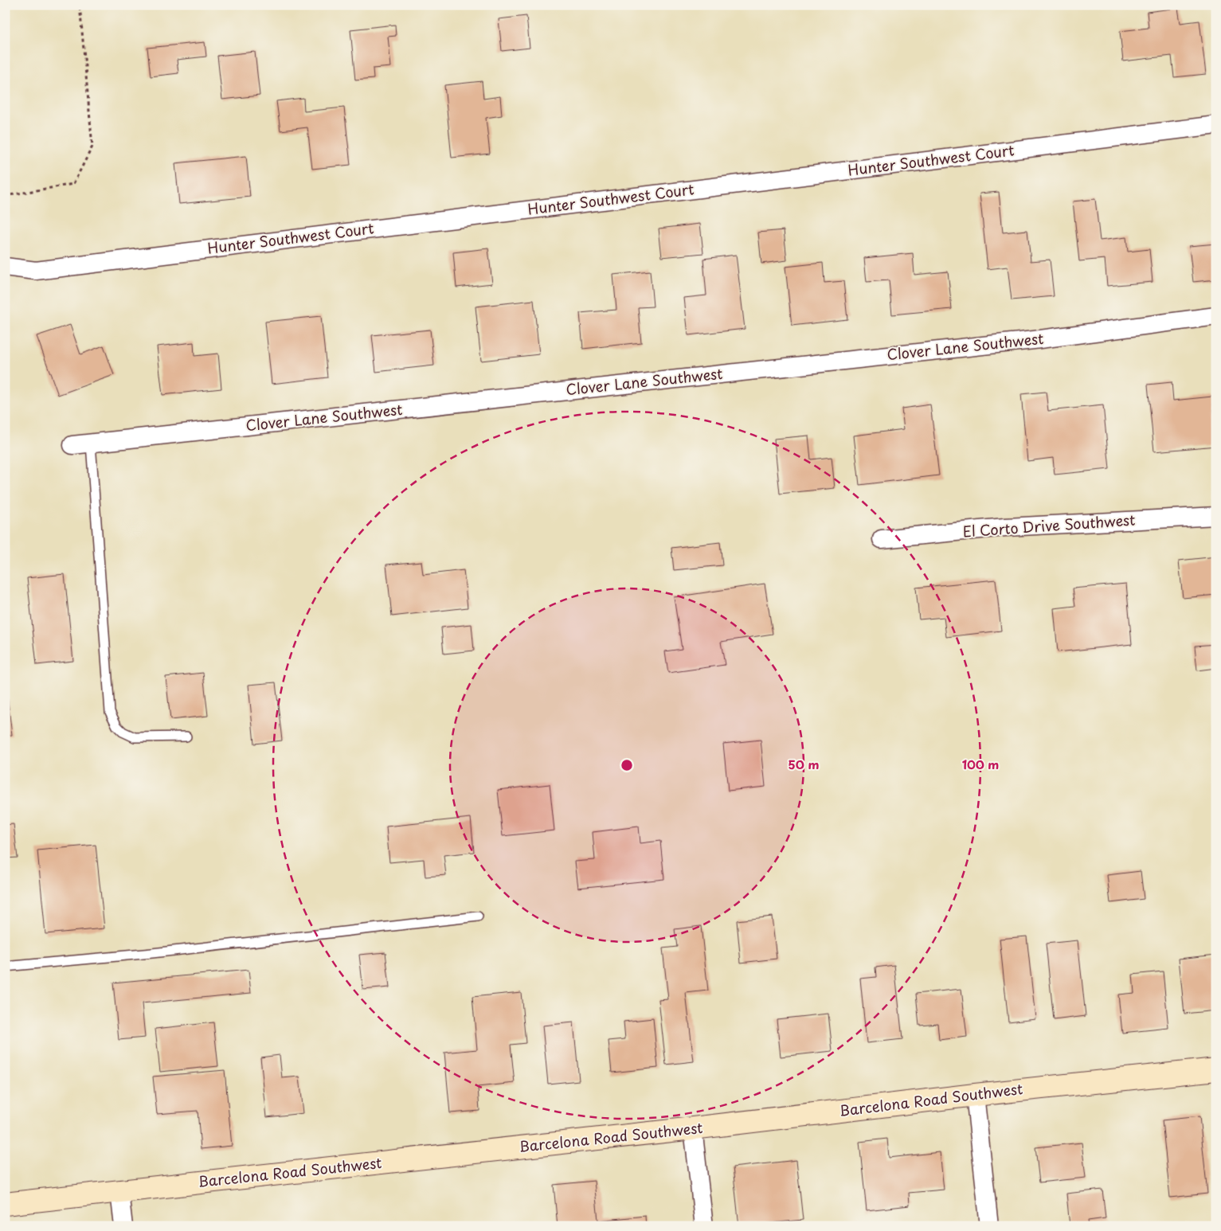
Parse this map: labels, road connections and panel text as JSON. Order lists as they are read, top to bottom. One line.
{"streets":{"street":["Hunter Southwest Court","Clover Lane Southwest","El Corto Drive Southwest","Barcelona Road Southwest"]},"rings":["50 m","100 m"]}
